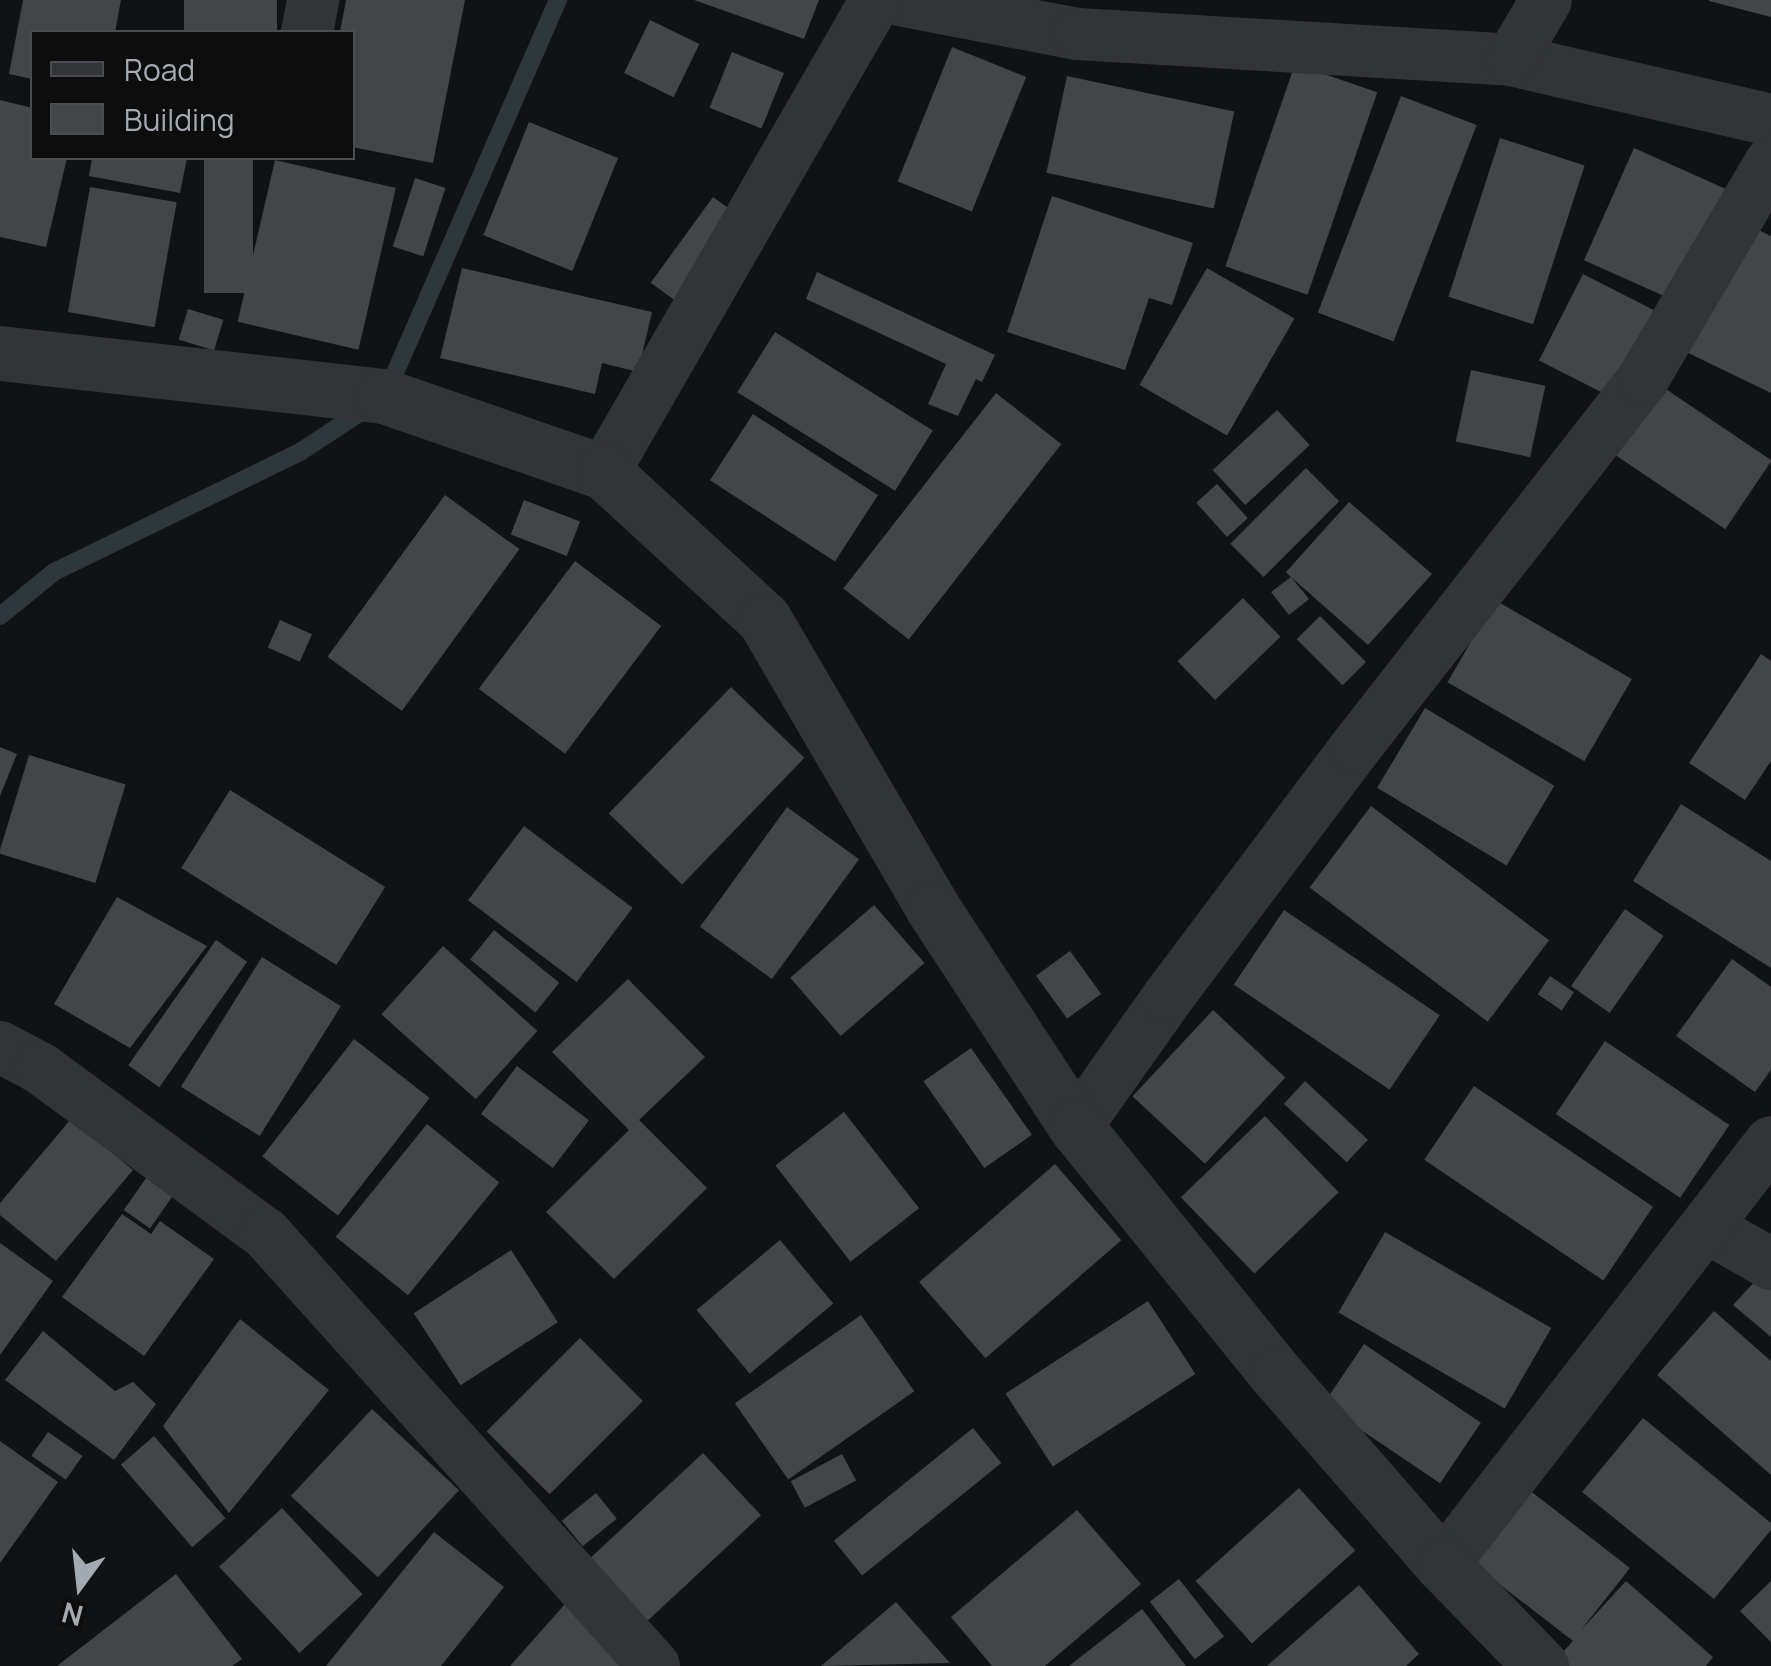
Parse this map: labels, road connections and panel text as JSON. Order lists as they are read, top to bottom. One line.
{"legend":["Road","Building"],"north":"bottom"}
